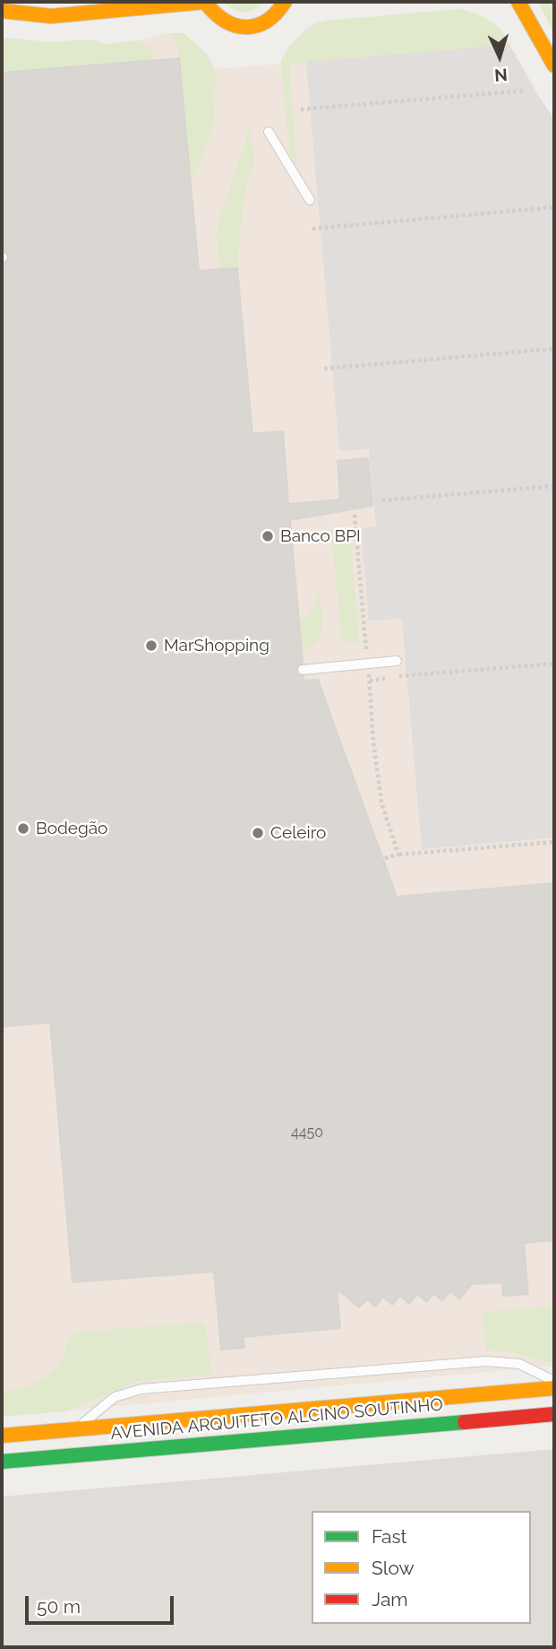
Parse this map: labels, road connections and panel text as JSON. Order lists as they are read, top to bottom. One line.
{"streets":{"main road":["AVENIDA ARQUITETO ALCINO SOUTINHO"]},"places":["Banco BPI","MarShopping","Bodegão","Celeiro"],"house_numbers":["4450"],"legend":["Fast","Slow","Jam"],"scale_bar":"50 m","north":"bottom"}
